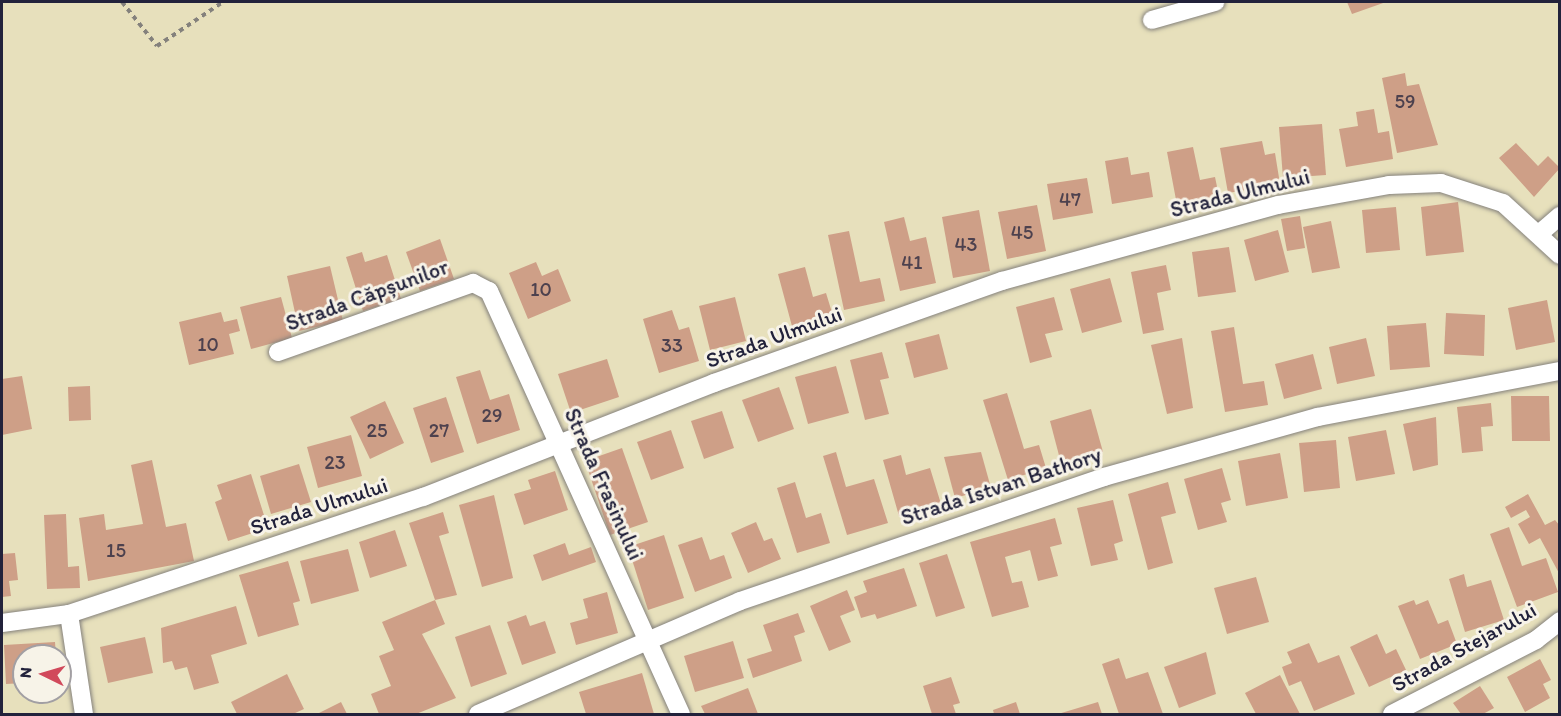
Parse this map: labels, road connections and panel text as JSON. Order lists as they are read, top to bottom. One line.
{"streets":{"street":["Strada Ulmului","Strada Căpșunilor","Strada Frasinului","Strada Istvan Bathory","Strada Stejarului"]},"crossings":[["Strada Ulmului","Strada Frasinului"],["Strada Căpșunilor","Strada Frasinului"],["Strada Frasinului","Strada Istvan Bathory"]],"house_numbers":["59","47","45","43","41","10","10","33","29","25","27","23","15"],"north":"left"}
